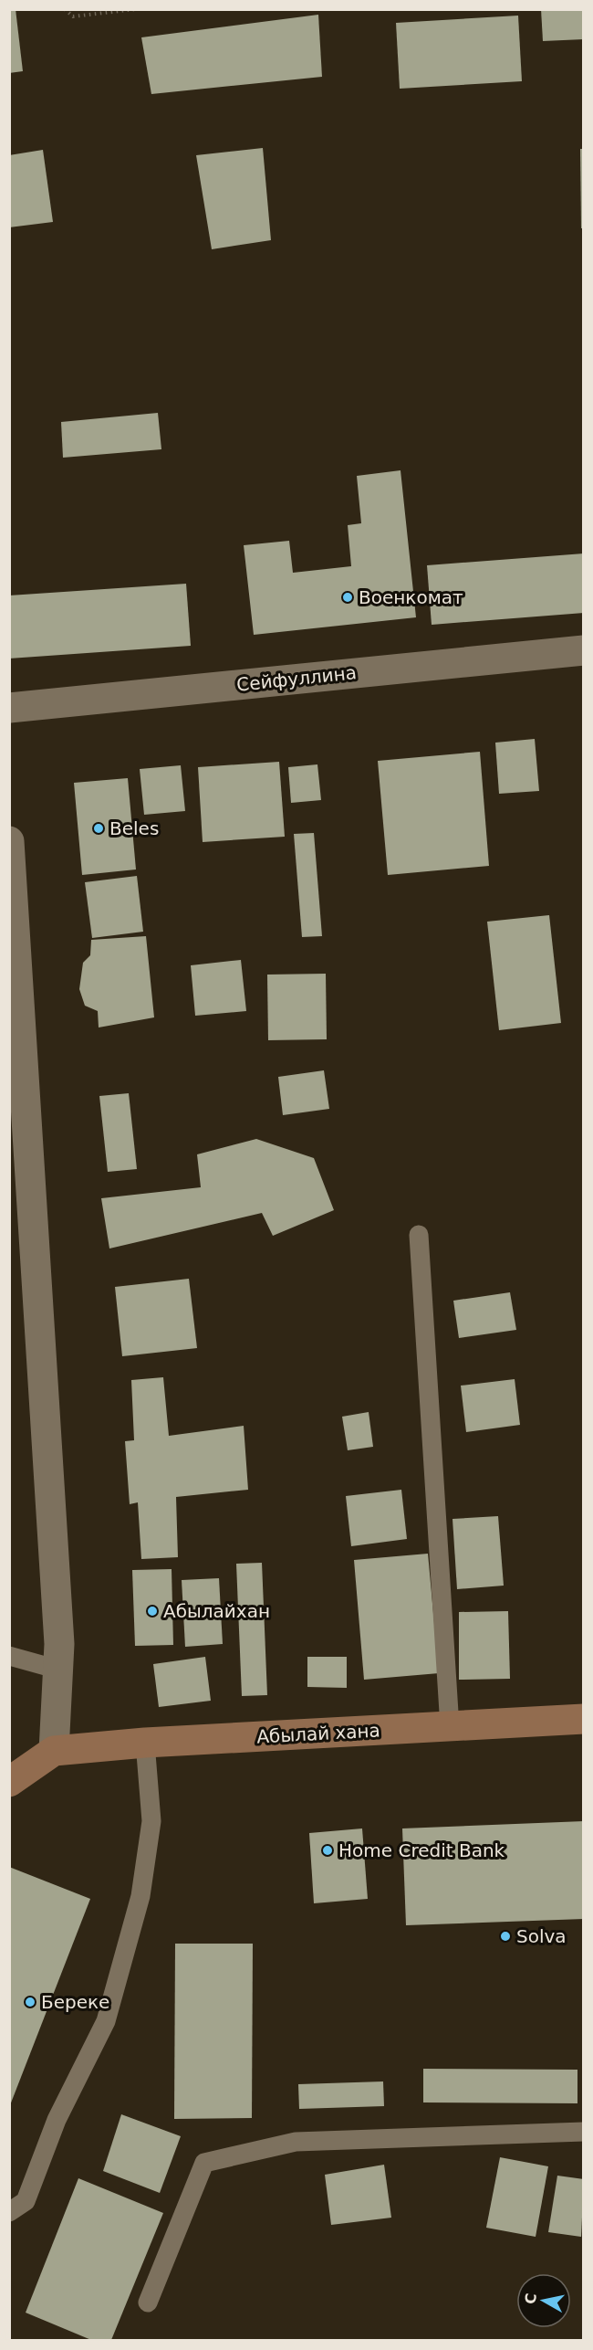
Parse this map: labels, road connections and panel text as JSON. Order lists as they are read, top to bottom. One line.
{"streets":{"main road":["Абылай хана"],"street":["Сейфуллина"]},"places":["Военкомат","Beles","Абылайхан","Home Credit Bank","Solva","Береке"],"north":"left"}
